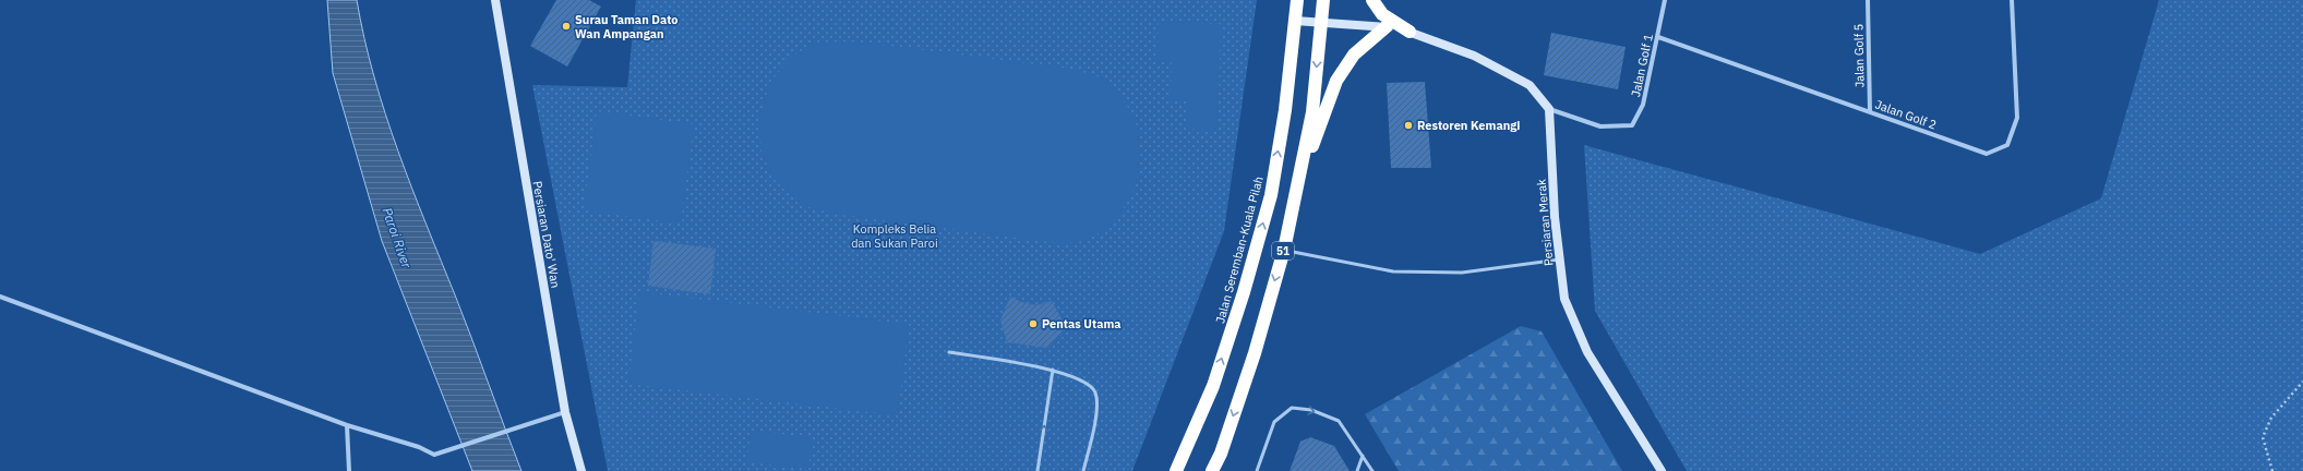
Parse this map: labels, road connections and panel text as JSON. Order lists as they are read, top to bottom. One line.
{"streets":{"highway":["Jalan Seremban-Kuala Pilah","51"],"street":["Jalan Golf 5","Jalan Golf 1","Jalan Golf 2","Persiaran Merak","Persiaran Dato' Wan"]},"crossings":[["Jalan Golf 5","Jalan Golf 2"],["Jalan Golf 1","Jalan Golf 2"],["Jalan Golf 1","Persiaran Merak"]],"water":["Paroi River"],"parks":["Kompleks Belia dan Sukan Paroi"],"places":["Surau Taman Dato Wan Ampangan","Restoren Kemangi","Pentas Utama"]}
